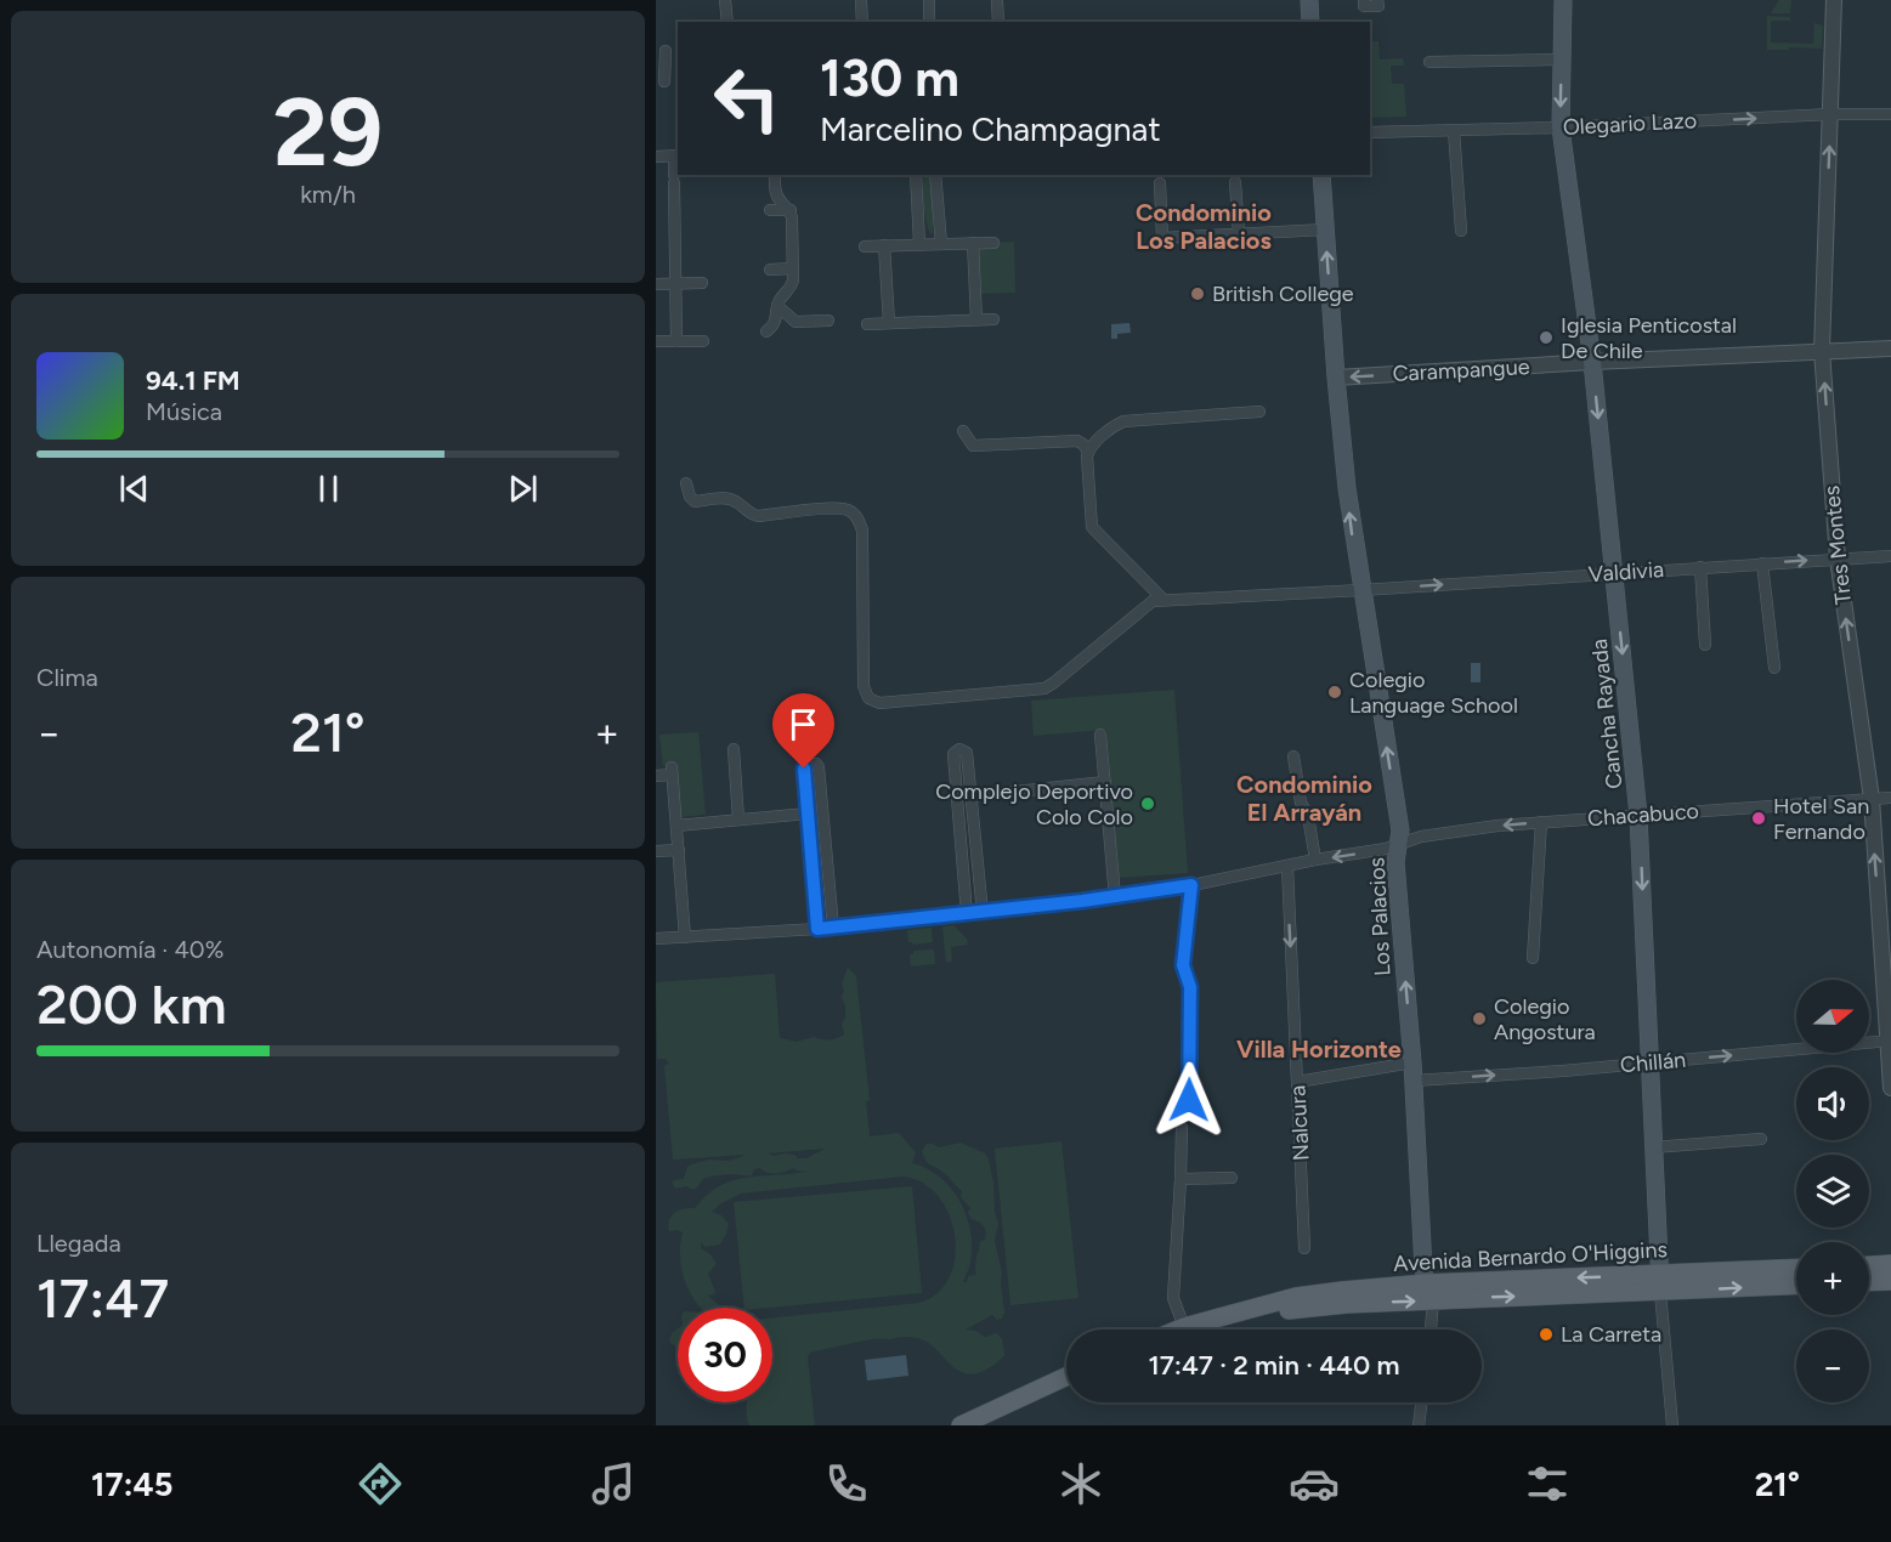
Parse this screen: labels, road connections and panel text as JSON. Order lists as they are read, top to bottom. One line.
{"streets":{"main road":["Cancha Rayada","Los Palacios","Avenida Bernardo O'Higgins"],"street":["Olegario Lazo","Carampangue","Tres Montes","Valdivia","Chacabuco","Chillán","Nalcura"]},"crossings":[["Olegario Lazo","Tres Montes"],["Olegario Lazo","Cancha Rayada"],["Carampangue","Tres Montes"],["Carampangue","Cancha Rayada"],["Carampangue","Los Palacios"],["Tres Montes","Valdivia"],["Tres Montes","Chacabuco"],["Tres Montes","Chillán"],["Valdivia","Cancha Rayada"],["Valdivia","Los Palacios"],["Cancha Rayada","Chacabuco"],["Cancha Rayada","Chillán"],["Cancha Rayada","Avenida Bernardo O'Higgins"],["Chacabuco","Los Palacios"],["Chacabuco","Nalcura"],["Los Palacios","Chillán"],["Los Palacios","Avenida Bernardo O'Higgins"]],"one_way":["Olegario Lazo","Carampangue","Tres Montes","Valdivia","Cancha Rayada","Los Palacios","Chillán","Nalcura"],"districts":["Condominio Los Palacios","Condominio El Arrayán","Villa Horizonte"],"places":["British College","Iglesia Penticostal De Chile","Colegio Language School","Complejo Deportivo Colo Colo","Hotel San Fernando","Colegio Angostura","La Carreta"],"north":"right","page":{"tile":[["29","km/h"],"Clima",["Autonomía · 40%","200 km"],["Llegada","17:47"]],"turn":["130 m","Marcelino Champagnat"],"song":["94.1 FM","Música"],"heat":["−","21°","+"],"map_buttons":["+","−"],"limit":"30","trip":"17:47 · 2 min · 440 m","tabs":["17:45","21°"]}}
